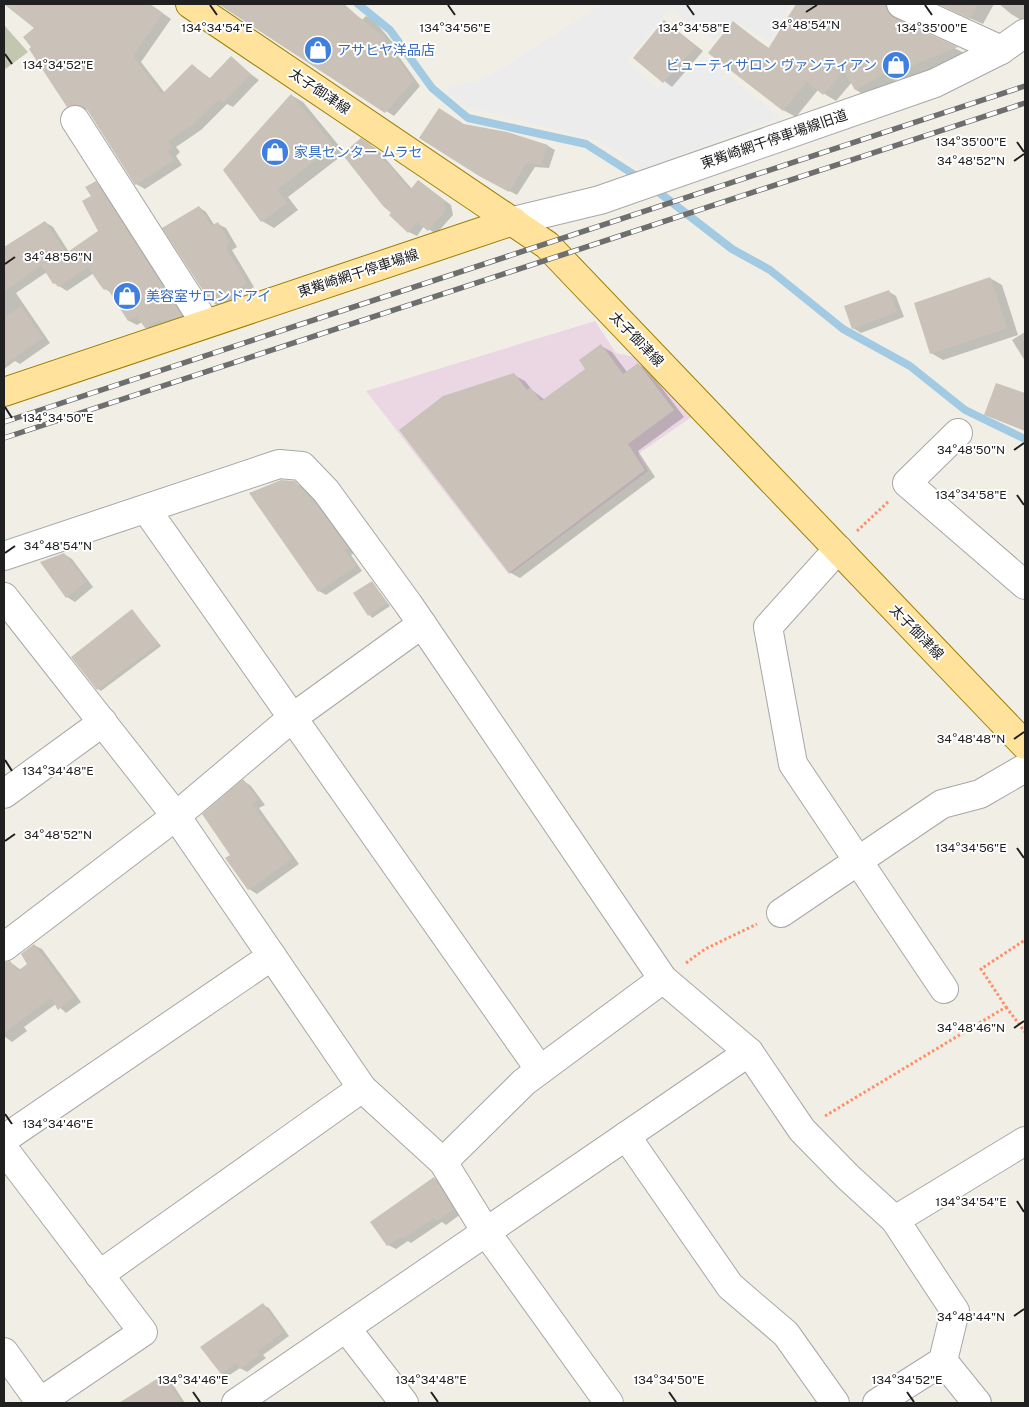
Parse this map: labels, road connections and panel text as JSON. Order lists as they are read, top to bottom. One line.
{"streets":{"main road":["太子御津線","東觜崎網干停車場線"],"street":["東觜崎網干停車場線旧道"]},"crossings":[["太子御津線","東觜崎網干停車場線旧道"],["太子御津線","東觜崎網干停車場線"],["東觜崎網干停車場線旧道","東觜崎網干停車場線"]],"places":{"shop":["アサヒヤ洋品店","ビューティサロン ヴァンティアン","家具センター ムラセ","美容室サロンドアイ"]},"coordinates":["34°48'54\"N","134°34'54\"E","134°34'56\"E","134°34'58\"E","134°35'00\"E","134°34'52\"E","34°48'52\"N","34°48'56\"N","134°34'50\"E","34°48'50\"N","34°48'48\"N","134°34'48\"E","34°48'46\"N","134°34'46\"E","34°48'44\"N"]}
